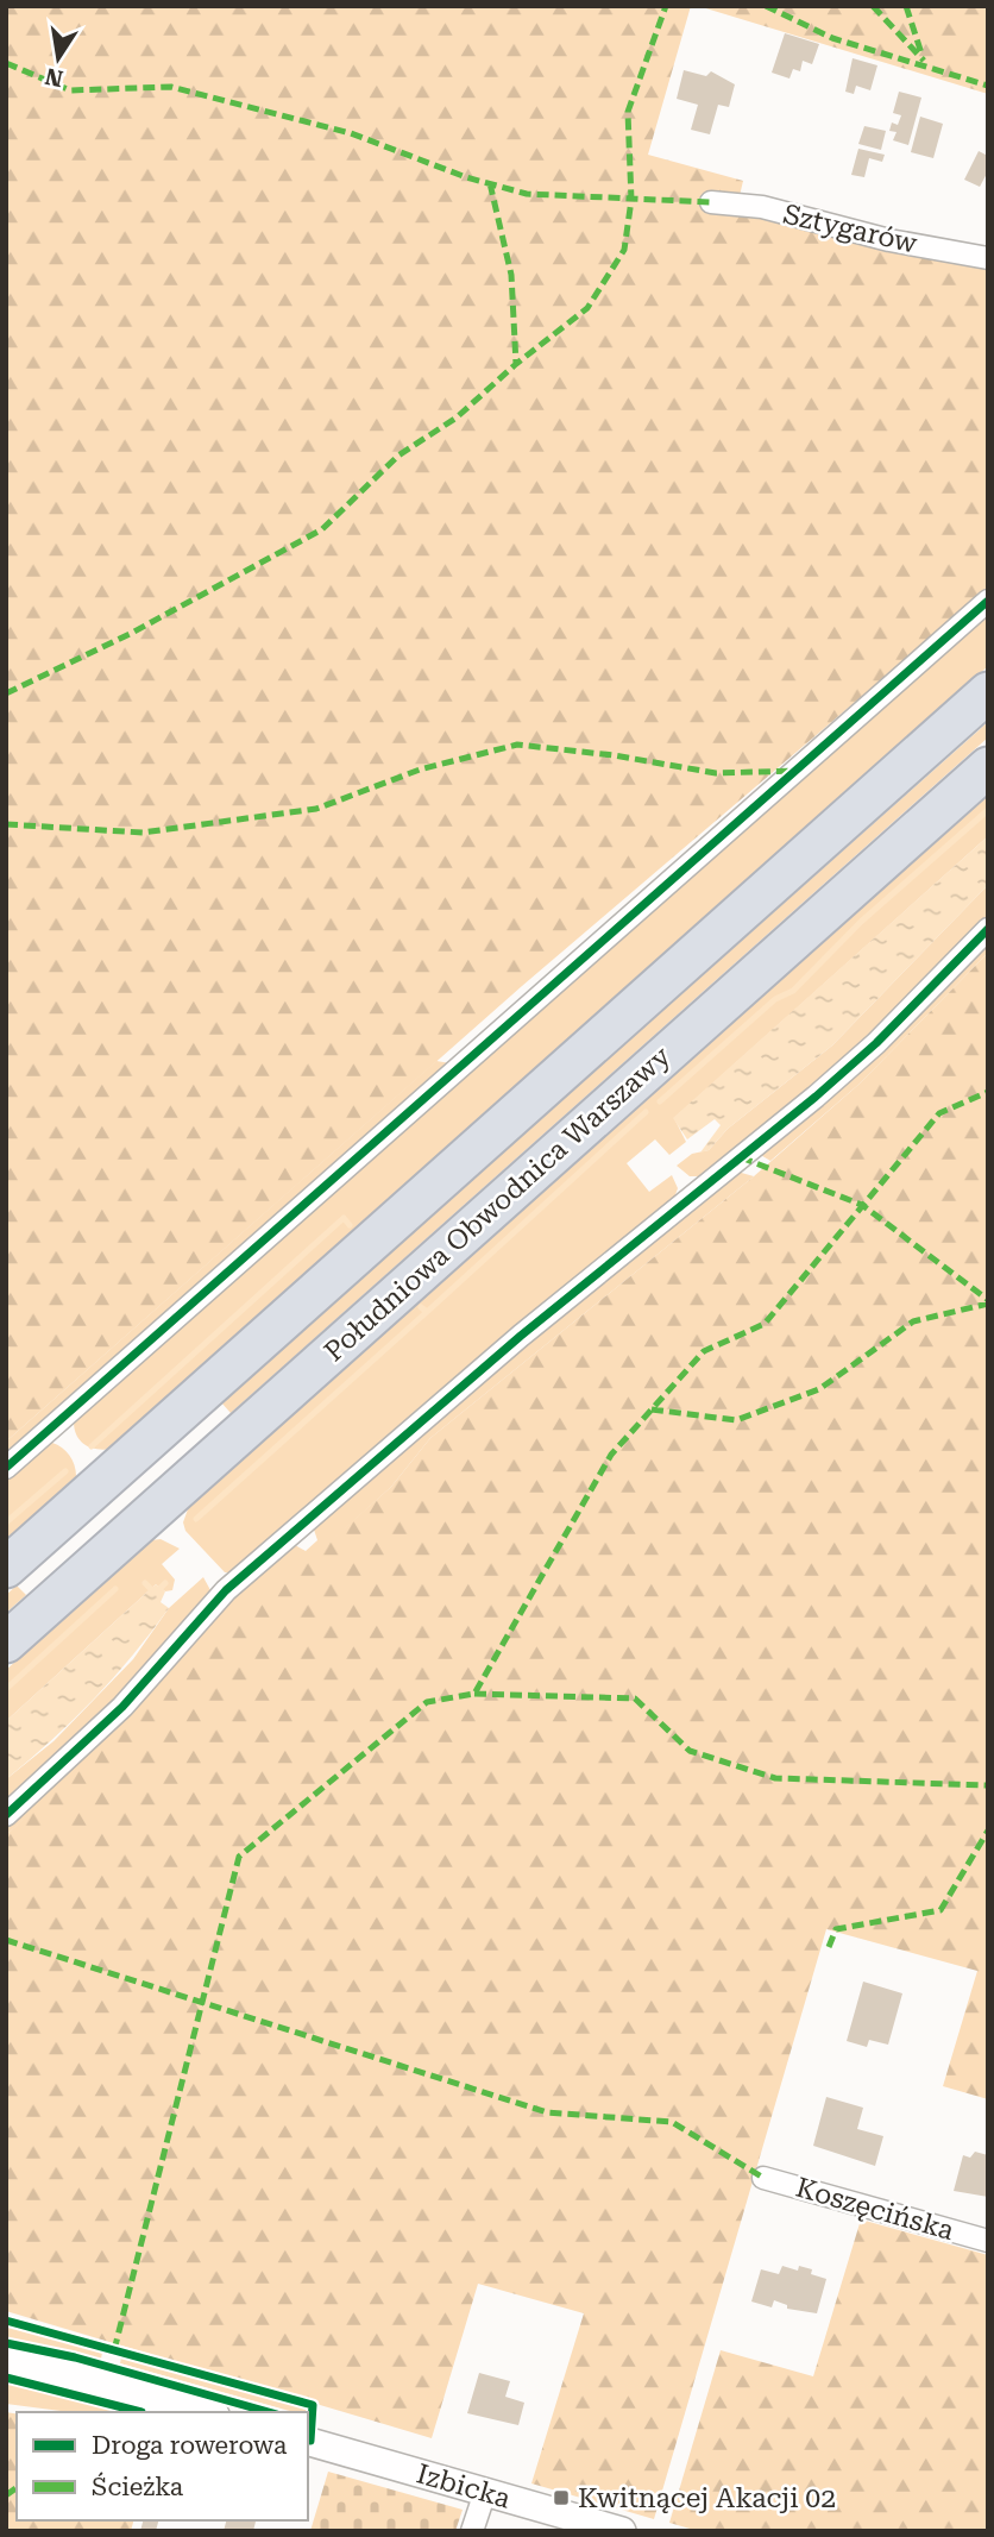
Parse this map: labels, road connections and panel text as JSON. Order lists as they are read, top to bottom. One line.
{"streets":{"highway":["Południowa Obwodnica Warszawy"],"street":["Sztygarów","Koszęcińska","Izbicka"]},"places":{"transit":["Kwitnącej Akacji 02"]},"legend":["Droga rowerowa","Ścieżka"],"north":"bottom"}
